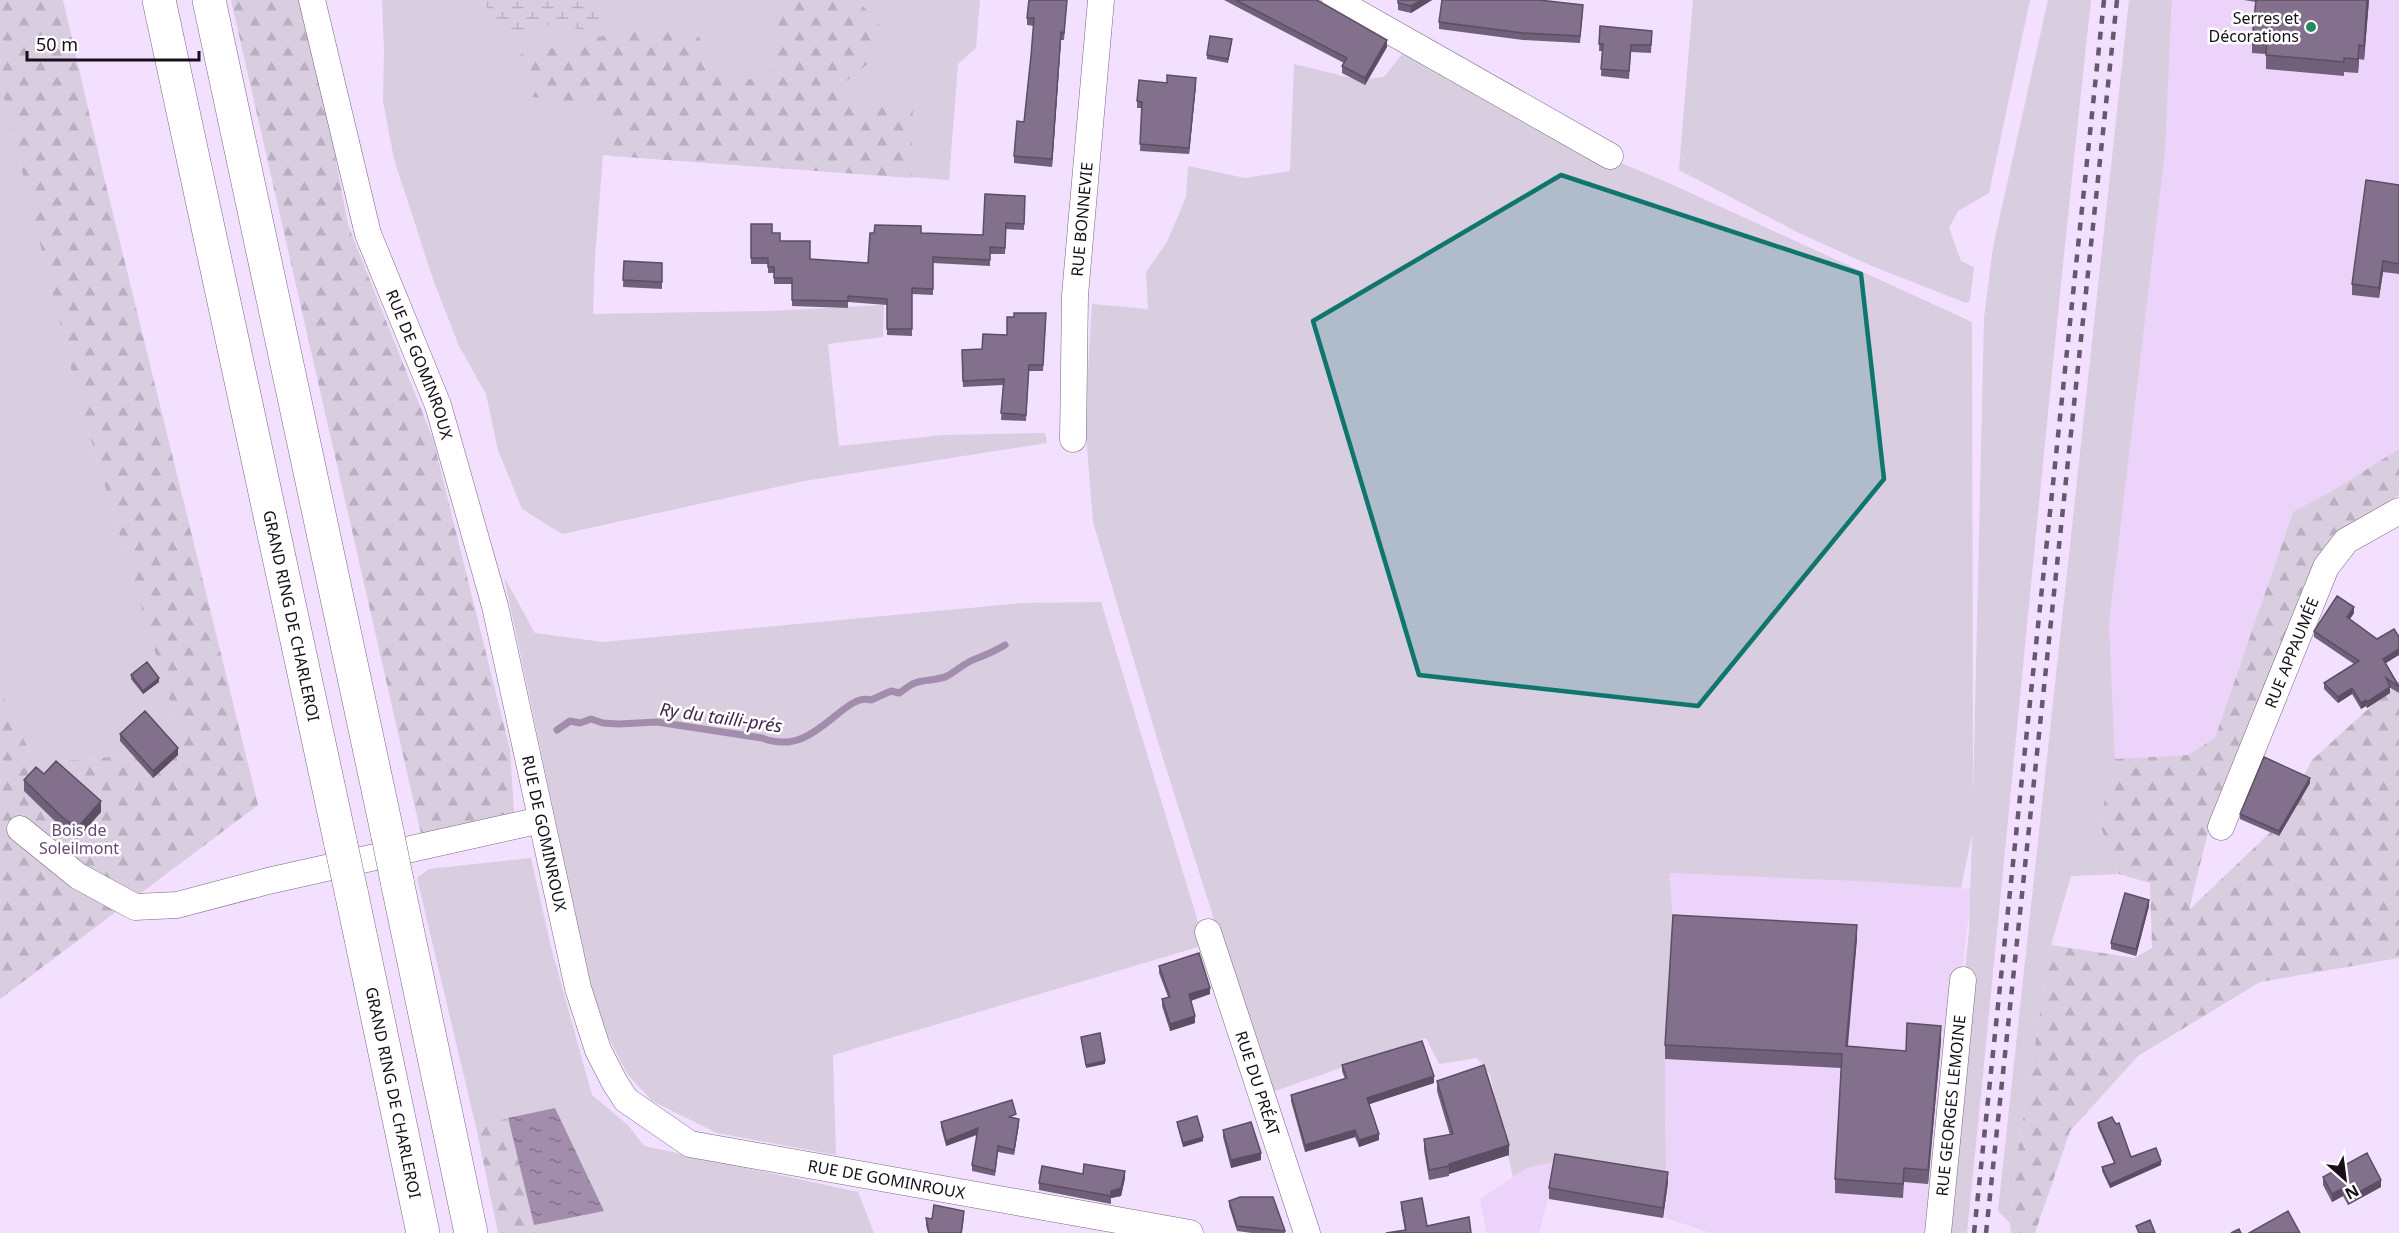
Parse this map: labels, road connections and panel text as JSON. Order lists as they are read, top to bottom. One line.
{"streets":{"highway":["GRAND RING DE CHARLEROI"],"street":["RUE BONNEVIE","RUE DE GOMINROUX","RUE APPAUMÉE","RUE DU PRÉAT","RUE GEORGES LEMOINE"]},"water":["Ry du tailli-prés"],"parks":["Bois de Soleilmont"],"places":["Serres et Décorations"],"scale_bar":"50 m","north":"bottom right"}
